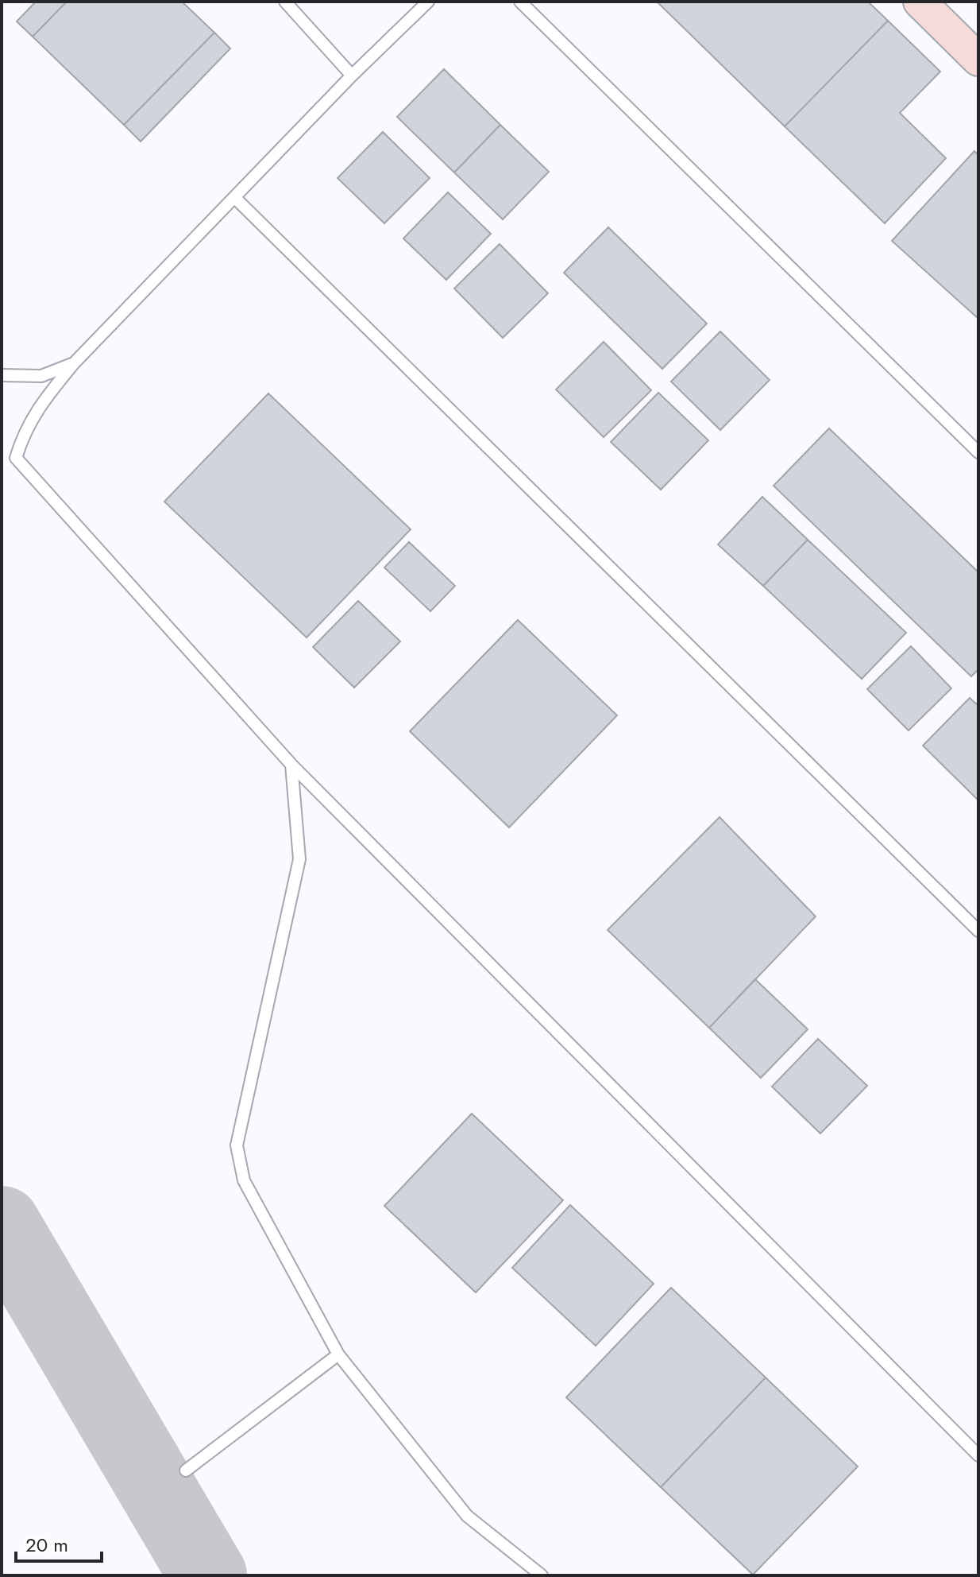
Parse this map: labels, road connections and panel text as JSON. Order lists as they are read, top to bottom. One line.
{"scale_bar":"20 m"}
